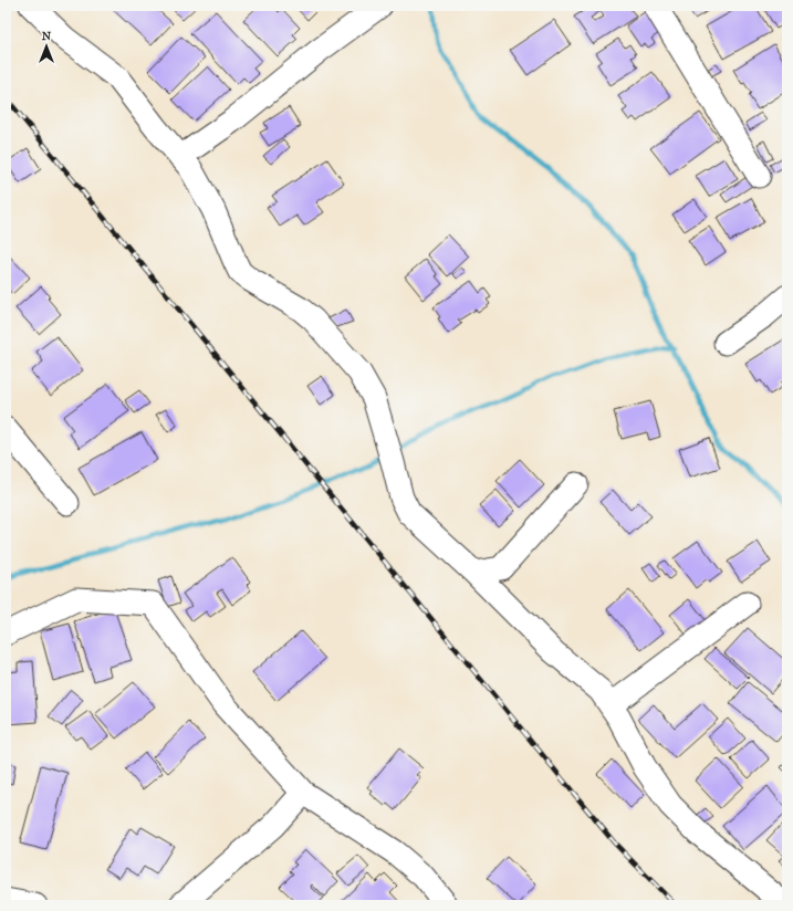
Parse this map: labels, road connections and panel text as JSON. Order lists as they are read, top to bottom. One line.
{"north":"top"}
